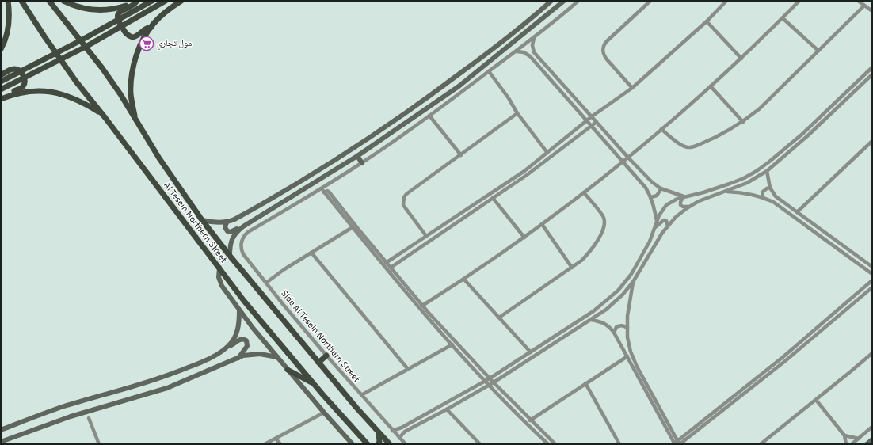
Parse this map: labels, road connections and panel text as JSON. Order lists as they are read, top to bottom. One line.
{"streets":{"main road":["Al Tesein Northern Street"],"street":["Side Al Tesein Northern Street"]},"places":{"supermarket":["مول تجاري"]}}
